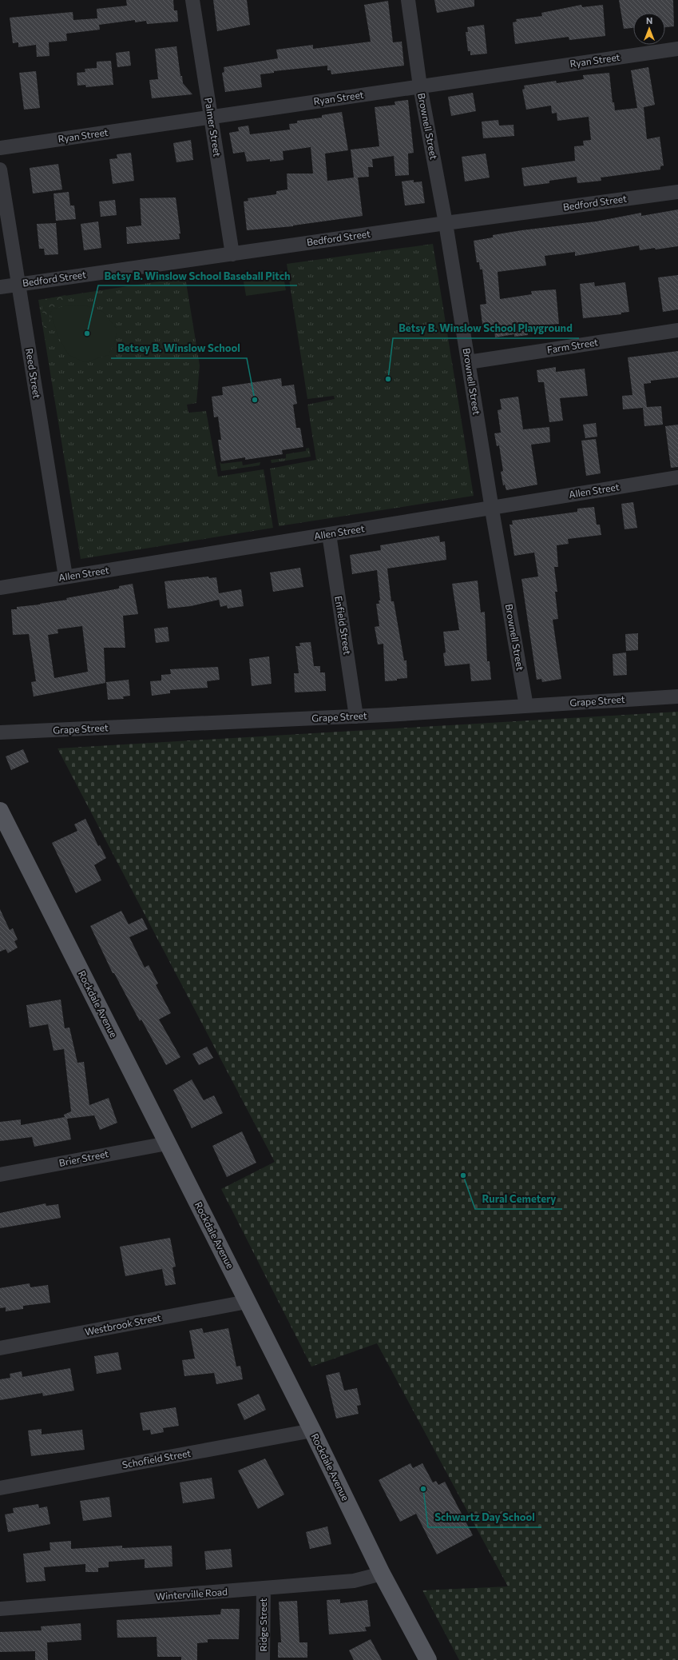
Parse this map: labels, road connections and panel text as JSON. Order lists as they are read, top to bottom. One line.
{"streets":{"main road":["Rockdale Avenue"],"street":["Ryan Street","Brownell Street","Palmer Street","Bedford Street","Farm Street","Reed Street","Allen Street","Enfield Street","Grape Street","Brier Street","Westbrook Street","Schofield Street","Winterville Road","Ridge Street"]},"crossings":[["Ryan Street","Brownell Street"],["Ryan Street","Palmer Street"],["Brownell Street","Bedford Street"],["Brownell Street","Farm Street"],["Brownell Street","Allen Street"],["Brownell Street","Grape Street"],["Palmer Street","Bedford Street"],["Bedford Street","Reed Street"],["Reed Street","Allen Street"],["Allen Street","Enfield Street"],["Enfield Street","Grape Street"],["Rockdale Avenue","Brier Street"],["Rockdale Avenue","Westbrook Street"],["Rockdale Avenue","Schofield Street"],["Rockdale Avenue","Winterville Road"],["Winterville Road","Ridge Street"]],"places":["Betsy B. Winslow School Baseball Pitch","Betsy B. Winslow School Playground","Betsey B. Winslow School","Rural Cemetery","Schwartz Day School"],"north":"top"}
